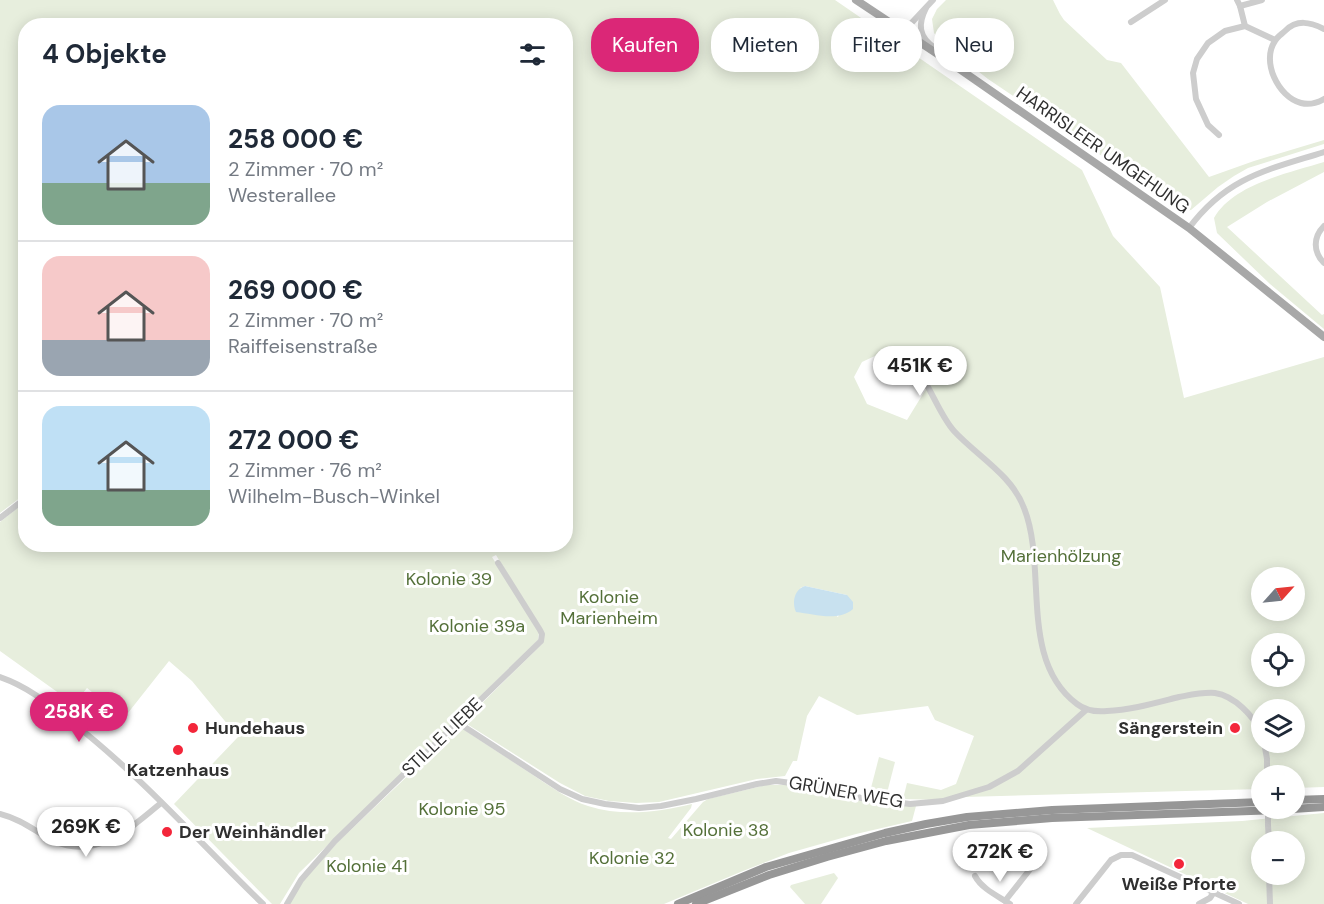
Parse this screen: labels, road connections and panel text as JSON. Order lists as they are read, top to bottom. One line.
{"streets":{"main road":["HARRISLEER UMGEHUNG"],"street":["STILLE LIEBE","GRÜNER WEG"]},"crossings":[["STILLE LIEBE","GRÜNER WEG"]],"parks":["Marienhölzung","Kolonie 39","Kolonie Marienheim","Kolonie 39a","Kolonie 95","Kolonie 38","Kolonie 32","Kolonie 41"],"places":["Hundehaus","Sängerstein","Katzenhaus","Der Weinhändler","Weiße Pforte"],"north":"top right","page":{"chip":["Kaufen","Mieten","Filter","Neu"],"heading":"4 Objekte","list":[{"name":"258 000 €","note":"2 Zimmer · 70 m² · Westerallee"},{"name":"269 000 €","note":"2 Zimmer · 70 m² · Raiffeisenstraße"},{"name":"272 000 €","note":"2 Zimmer · 76 m² · Wilhelm-Busch-Winkel"}],"price":["451K €","258K €","269K €","272K €"],"map_buttons":["+","−"]}}
